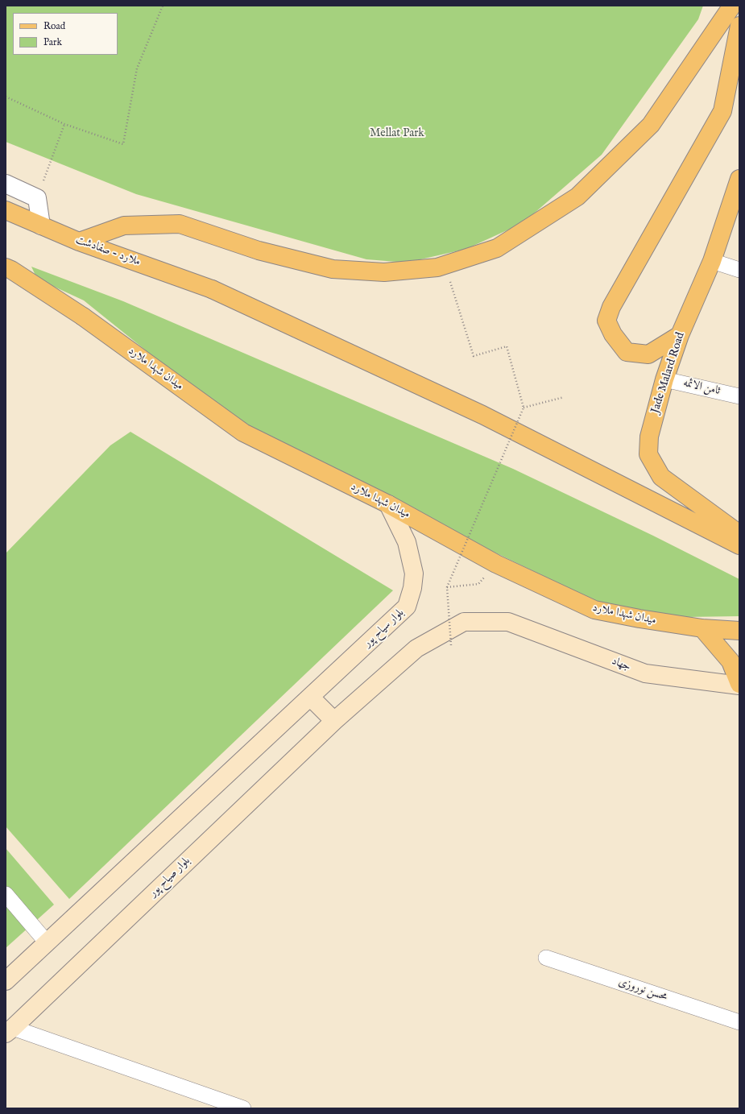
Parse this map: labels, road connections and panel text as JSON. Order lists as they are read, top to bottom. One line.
{"streets":{"main road":["ملارد - صفادشت","میدان شهدا ملارد","Jade Malard Road","بلوار سیاح پور","جهاد","بلوار صیاح پور"],"street":["ثامن الائمه","محسن نوروزی"]},"crossings":[["میدان شهدا ملارد","بلوار سیاح پور"],["Jade Malard Road","ثامن الائمه"],["جهاد","بلوار صیاح پور"]],"parks":["Mellat Park"],"legend":["Road","Park"]}
